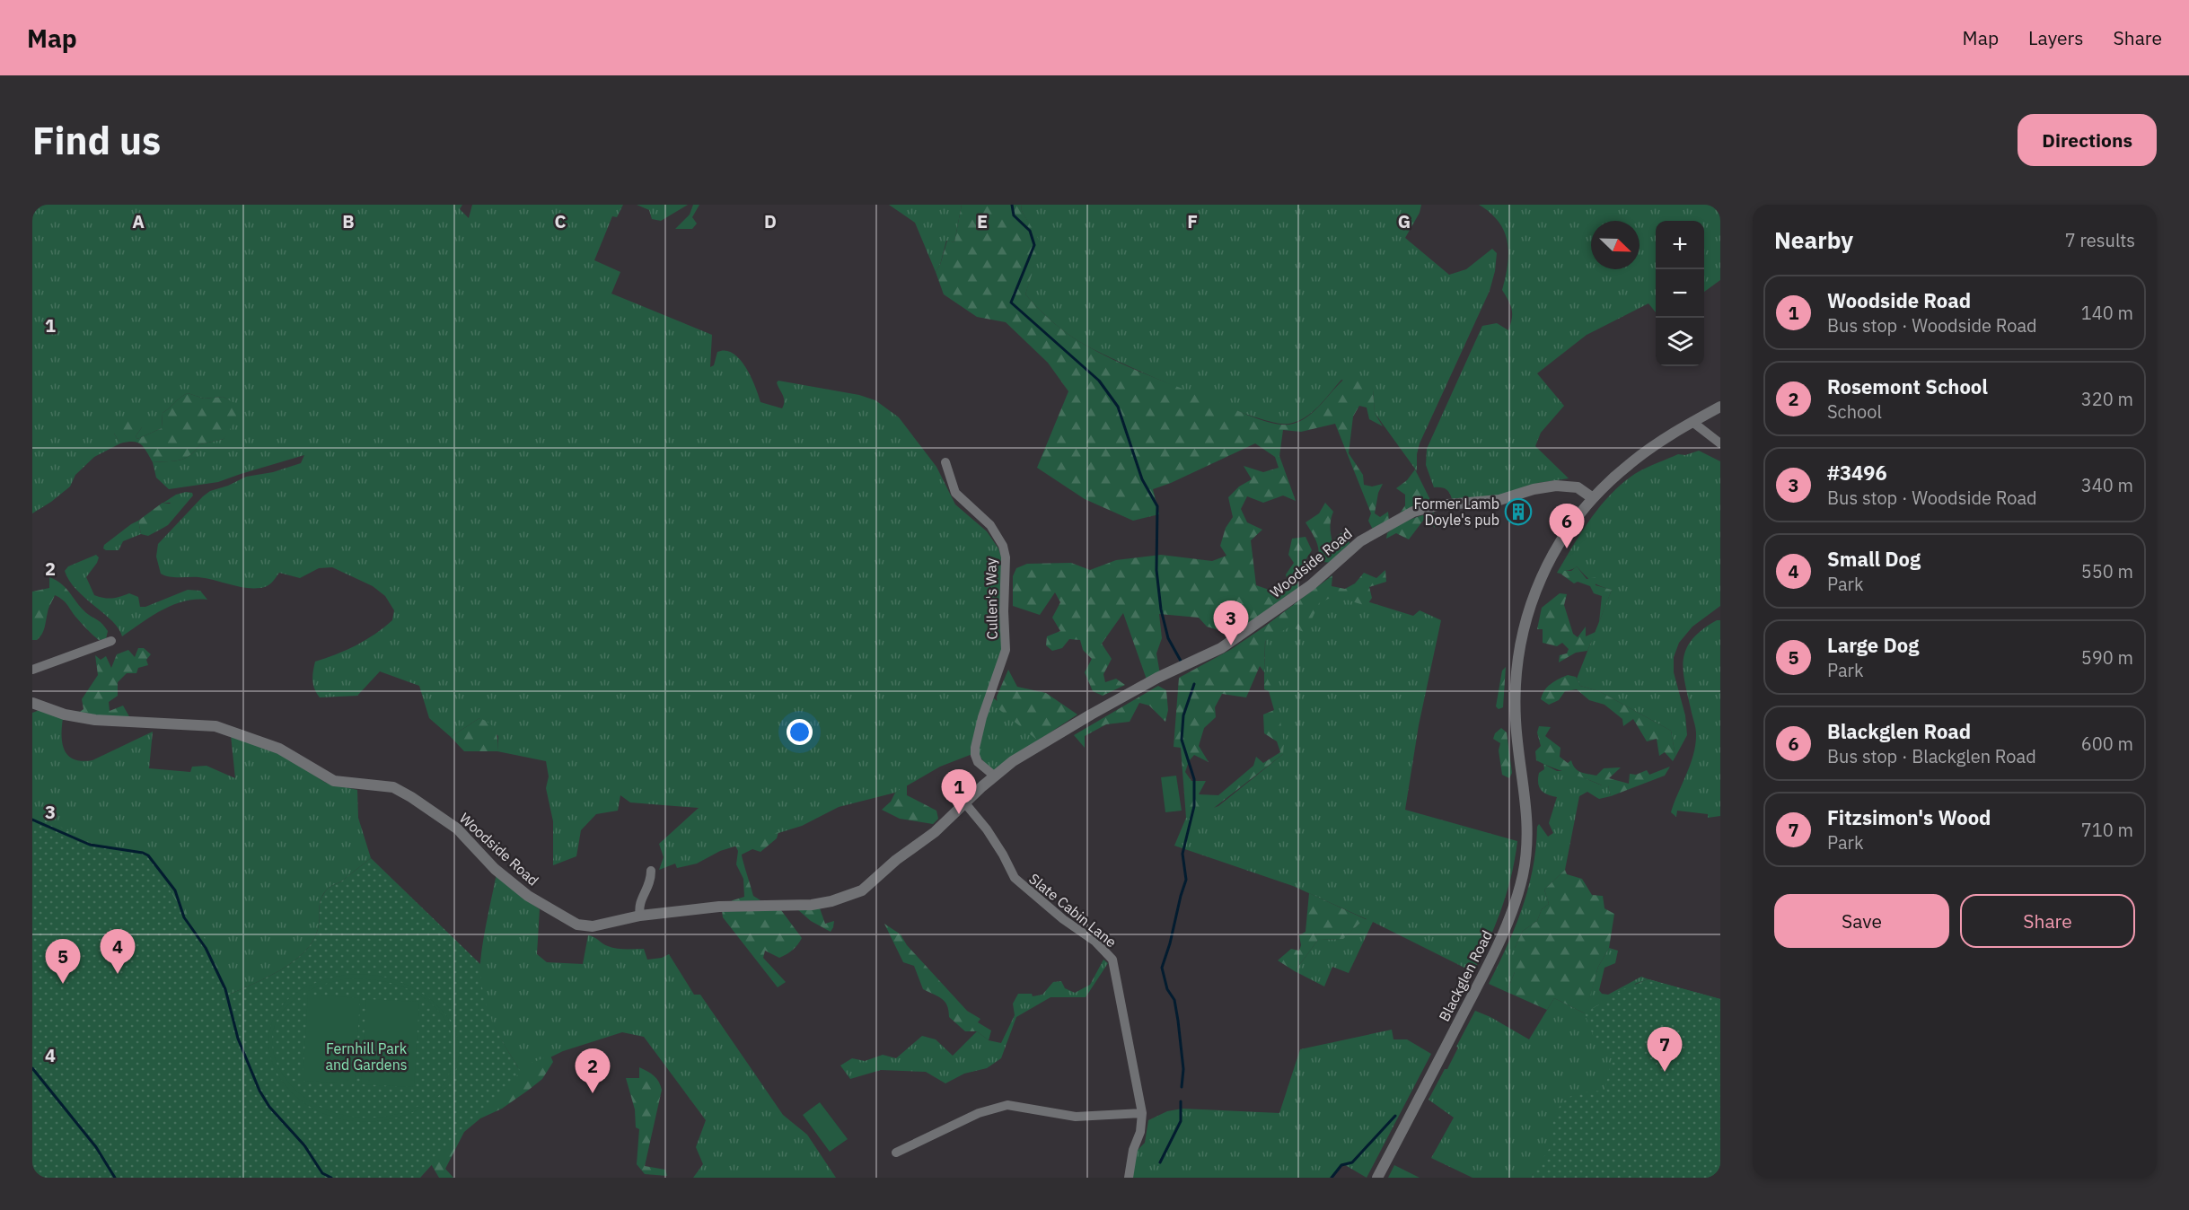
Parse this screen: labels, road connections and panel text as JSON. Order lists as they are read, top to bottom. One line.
{"streets":{"street":["Woodside Road","Cullen's Way","Slate Cabin Lane","Blackglen Road"]},"crossings":[["Woodside Road","Cullen's Way"],["Woodside Road","Slate Cabin Lane"],["Woodside Road","Blackglen Road"]],"parks":["Fernhill Park and Gardens"],"places":{"building":["Former Lamb Doyle's pub"]},"north":"bottom right","page":{"header":"Map","nav":["Map","Layers","Share"],"buttons":["Directions",["Save","Share"]],"title":"Find us","heading":["Nearby","7 results"],"map_buttons":["+","−"],"list":[{"mark":"1","name":"Woodside Road","note":"Bus stop · Woodside Road","value":"140 m"},{"mark":"2","name":"Rosemont School","note":"School","value":"320 m"},{"mark":"3","name":"#3496","note":"Bus stop · Woodside Road","value":"340 m"},{"mark":"4","name":"Small Dog","note":"Park","value":"550 m"},{"mark":"5","name":"Large Dog","note":"Park","value":"590 m"},{"mark":"6","name":"Blackglen Road","note":"Bus stop · Blackglen Road","value":"600 m"},{"mark":"7","name":"Fitzsimon's Wood","note":"Park","value":"710 m"}],"pins":["6","3","1","4","5","7","2"]},"grid":{"columns":["A","B","C","D","E","F","G"],"rows":["1","2","3","4"]}}
